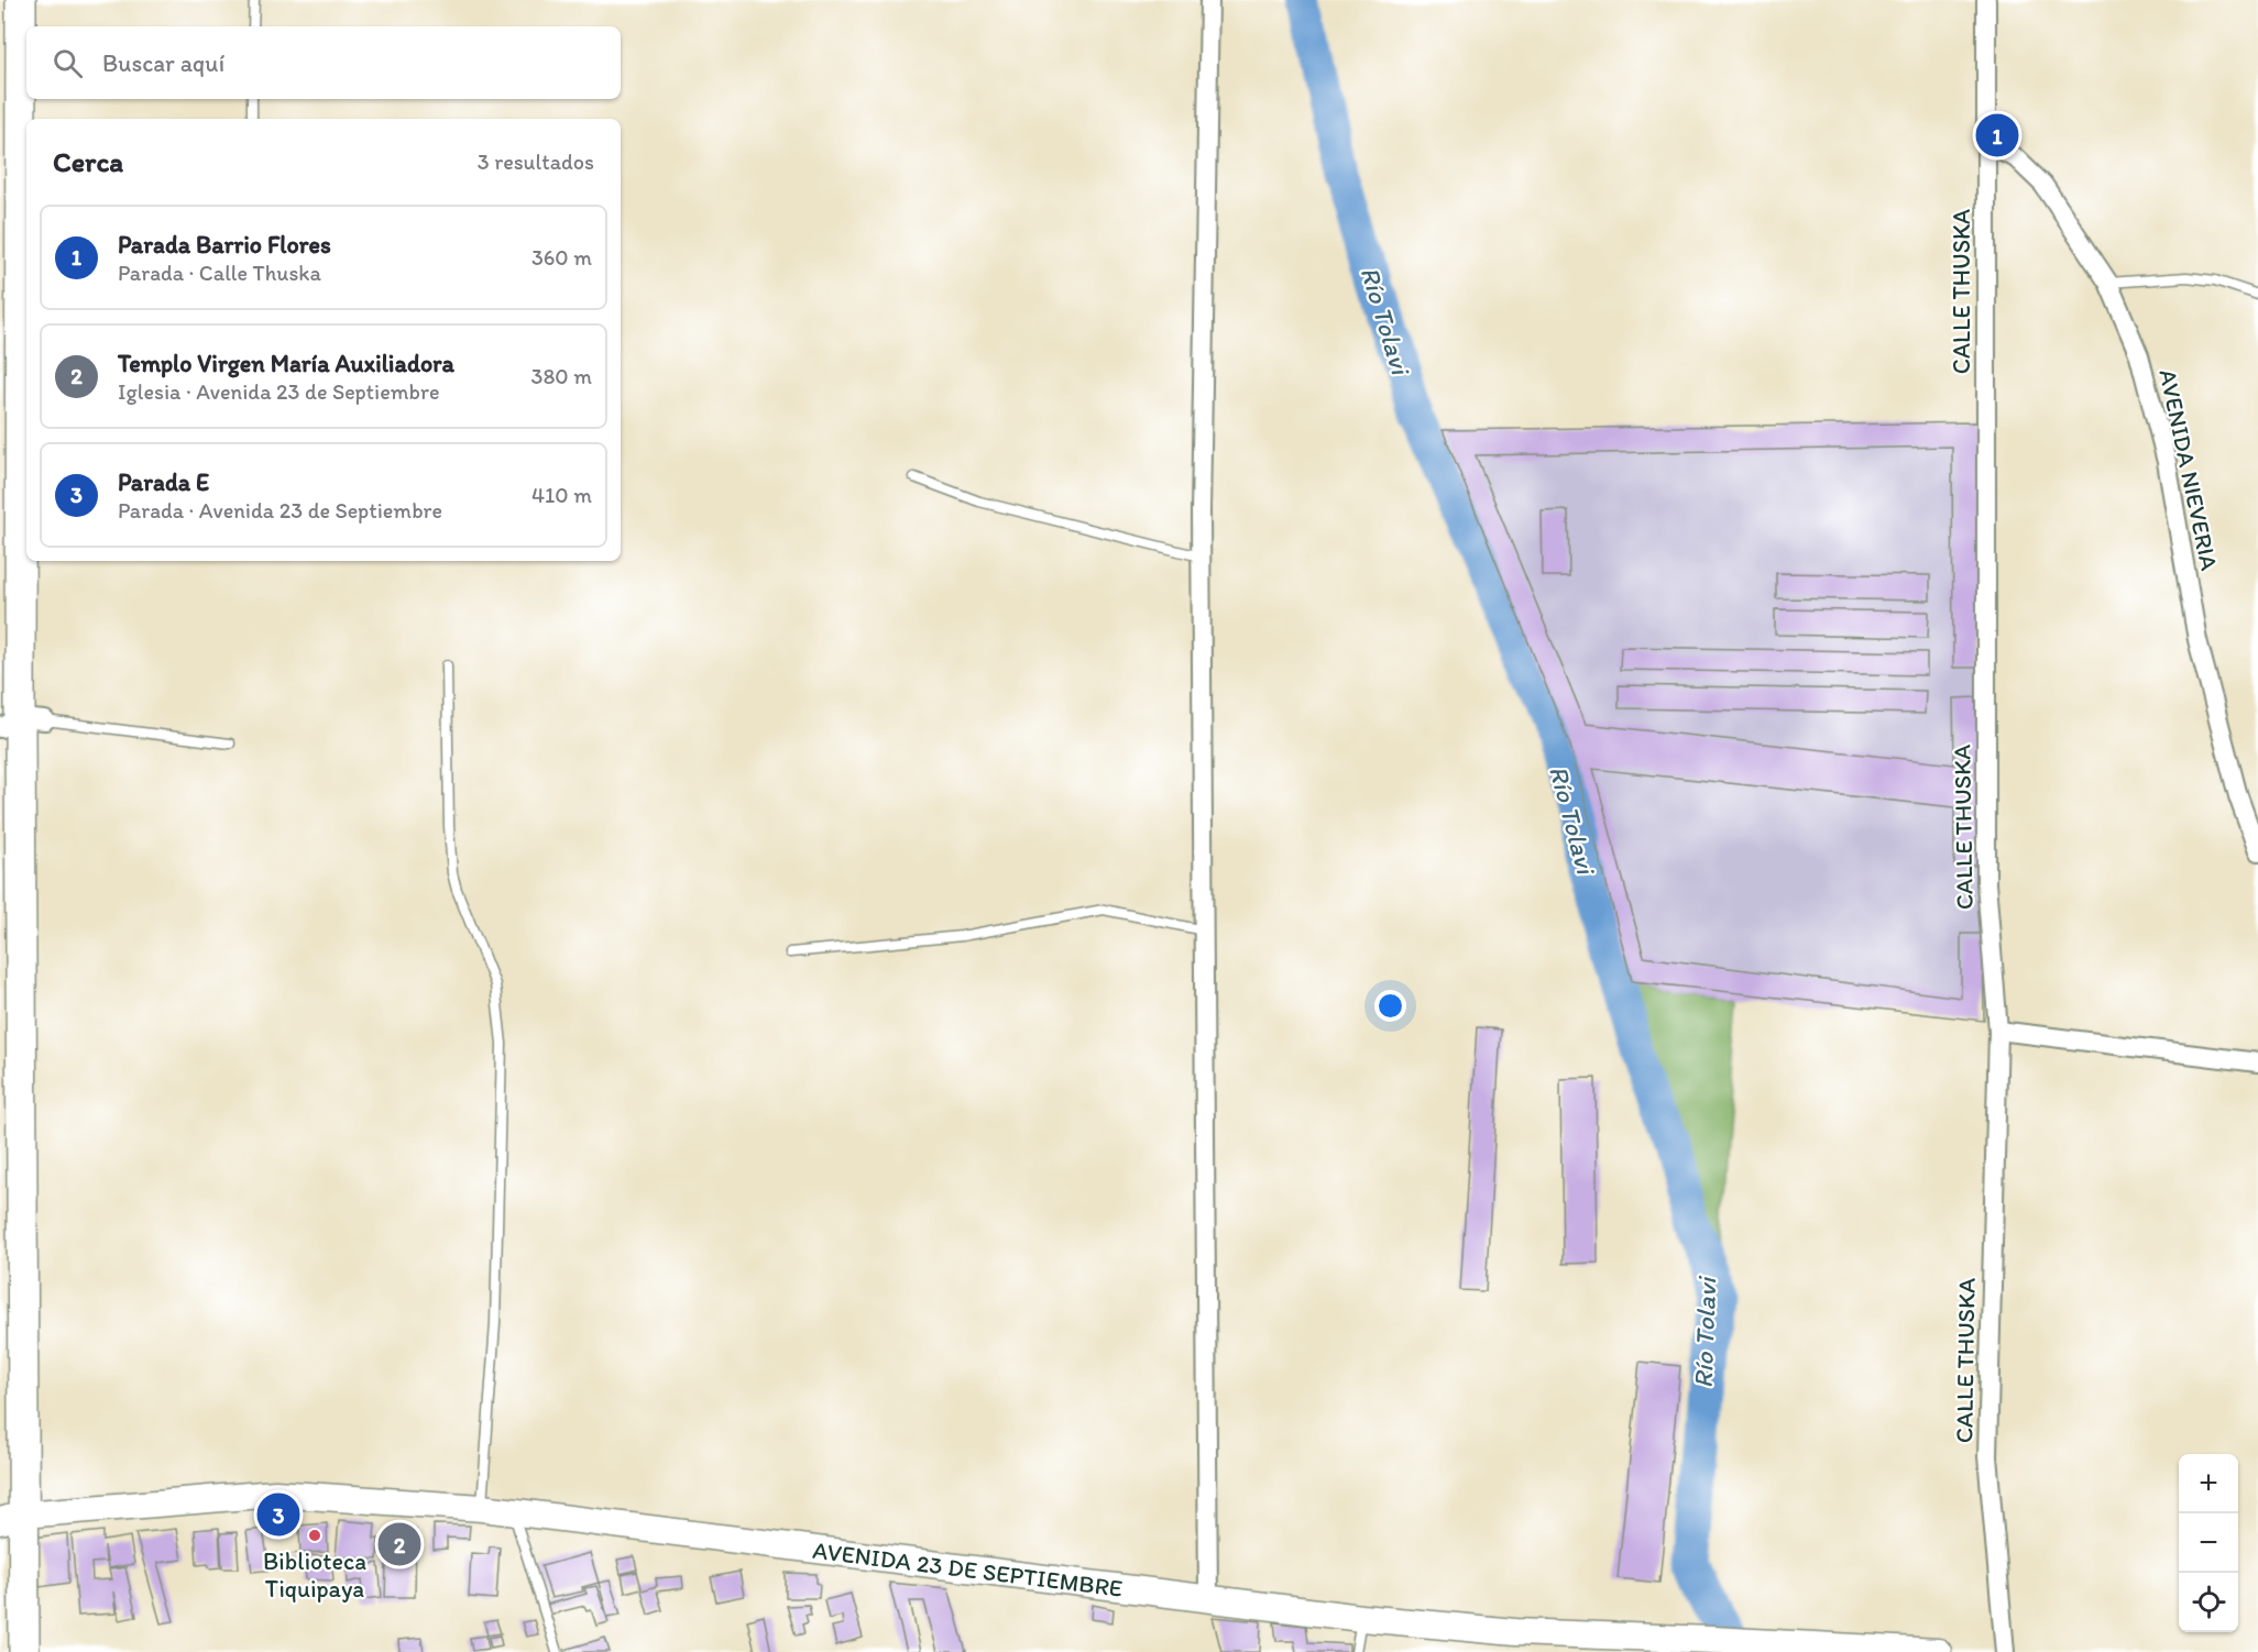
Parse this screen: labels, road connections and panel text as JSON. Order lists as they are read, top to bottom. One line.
{"streets":{"main road":["AVENIDA 23 DE SEPTIEMBRE"],"street":["CALLE THUSKA","AVENIDA NIEVERIA"]},"crossings":[["CALLE THUSKA","AVENIDA NIEVERIA"]],"water":["Río Tolavi"],"places":["Biblioteca Tiquipaya"],"page":{"search":"Buscar aquí","pins":["1","3","2"],"heading":["Cerca","3 resultados"],"list":[{"mark":"1","name":"Parada Barrio Flores","note":"Parada · Calle Thuska","value":"360 m"},{"mark":"2","name":"Templo Virgen María Auxiliadora","note":"Iglesia · Avenida 23 de Septiembre","value":"380 m"},{"mark":"3","name":"Parada E","note":"Parada · Avenida 23 de Septiembre","value":"410 m"}],"map_buttons":["+","−"]}}
